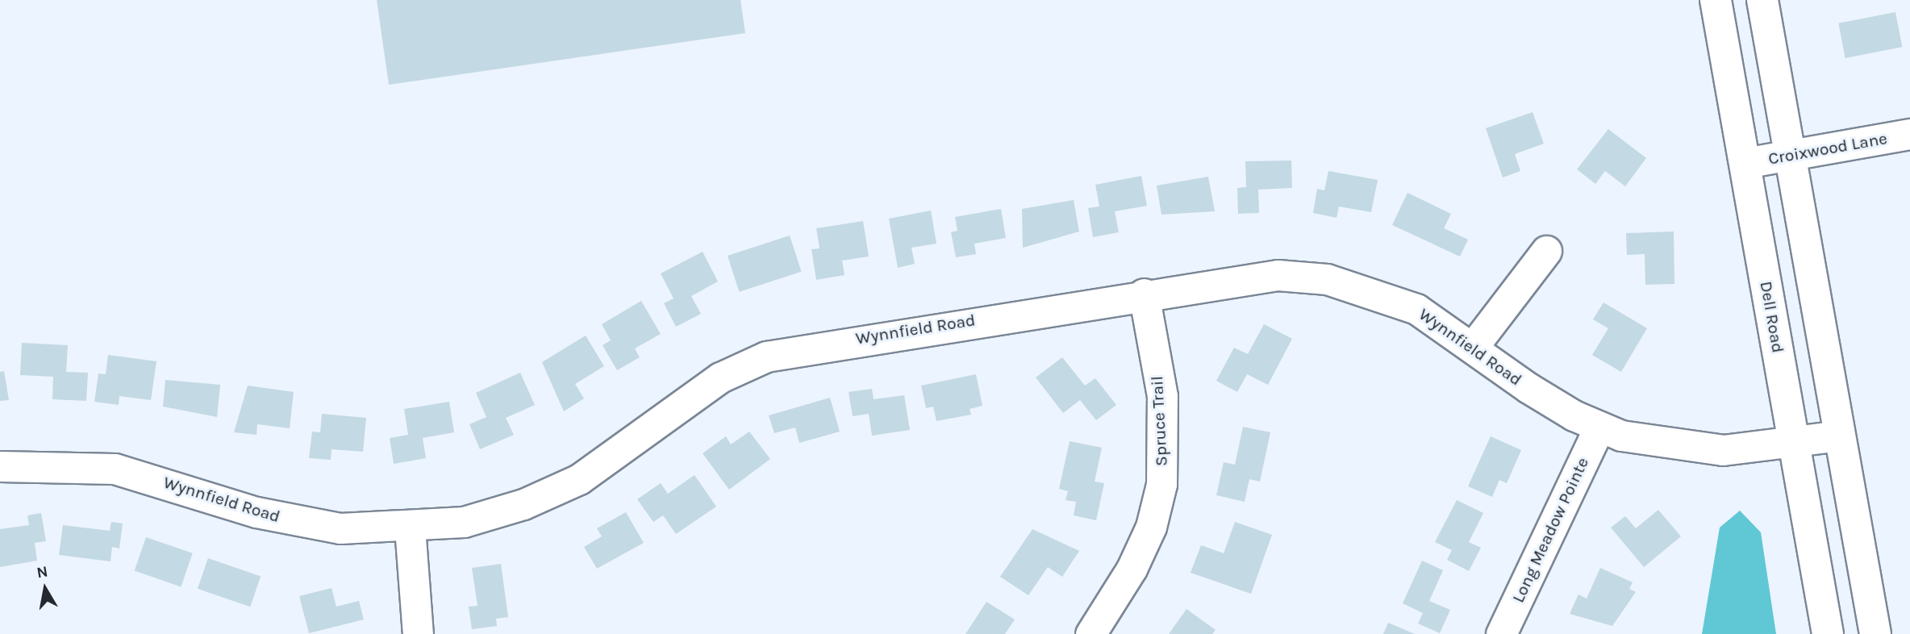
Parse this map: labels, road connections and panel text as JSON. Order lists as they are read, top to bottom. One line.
{"streets":{"main road":["Dell Road"],"street":["Croixwood Lane","Wynnfield Road","Spruce Trail","Long Meadow Pointe"]},"crossings":[["Croixwood Lane","Dell Road"],["Dell Road","Wynnfield Road"],["Wynnfield Road","Spruce Trail"],["Wynnfield Road","Long Meadow Pointe"]],"north":"top"}
